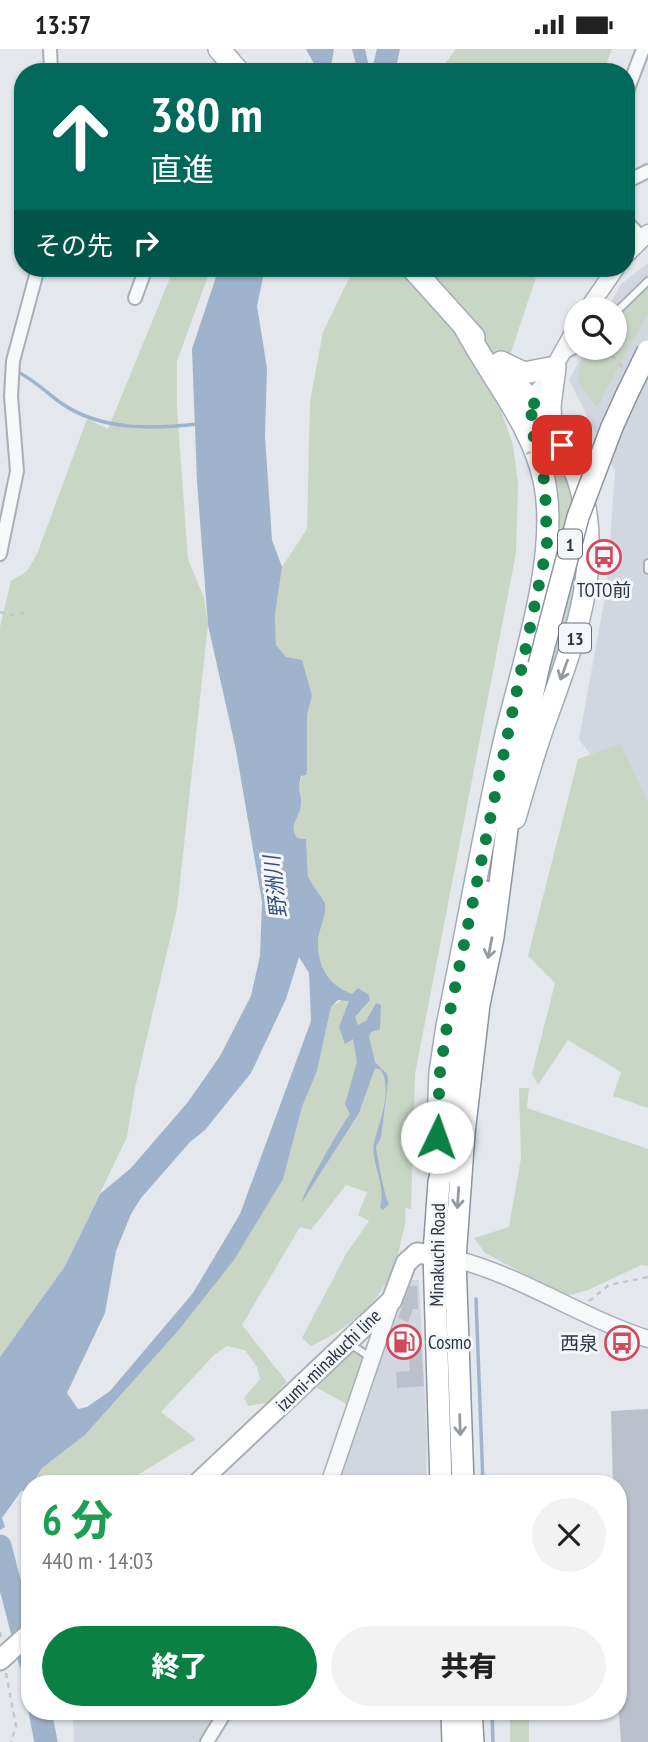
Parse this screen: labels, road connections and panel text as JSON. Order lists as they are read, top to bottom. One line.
{"streets":{"main road":["1","13","Minakuchi Road","izumi-minakuchi line"]},"crossings":[["13","Minakuchi Road"],["Minakuchi Road","izumi-minakuchi line"]],"water":["野洲川"],"places":{"bus stop":["TOTO前","西泉"],"fuel station":["Cosmo"]},"page":{"status":"13:57","turn":["380 m","直進"],"then":"その先","heading":["6 分","440 m · 14:03"],"buttons":["終了","共有"]}}
